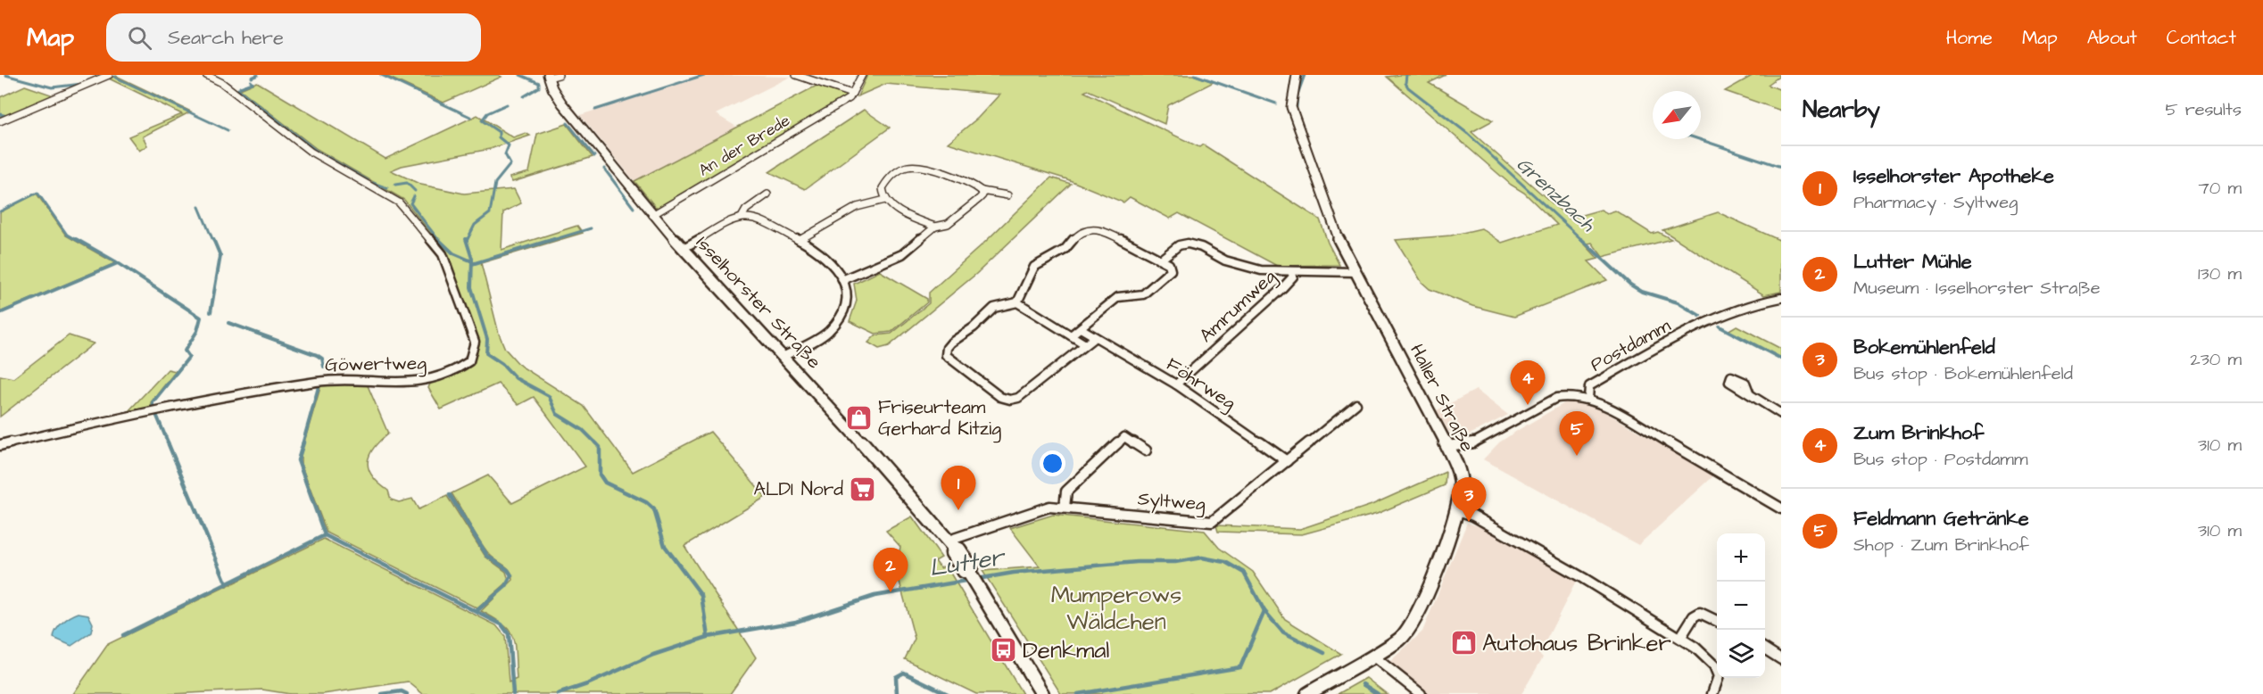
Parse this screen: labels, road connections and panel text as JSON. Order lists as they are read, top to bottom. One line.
{"streets":{"street":["An der Brede","Isselhorster Straße","Amrumweg","Postdamm","Göwertweg","Föhrweg","Haller Straße","Syltweg"]},"crossings":[["An der Brede","Isselhorster Straße"],["Isselhorster Straße","Syltweg"],["Amrumweg","Föhrweg"],["Amrumweg","Haller Straße"],["Postdamm","Haller Straße"],["Föhrweg","Syltweg"]],"water":["Grenzbach","Lutter"],"parks":["Mumperows Wäldchen"],"places":{"shop":["Friseurteam Gerhard Kitzig","Autohaus Brinker"],"supermarket":["ALDI Nord"],"bus stop":["Denkmal"]},"north":"bottom left","page":{"header":"Map","search":"Search here","nav":["Home","Map","About","Contact"],"heading":["Nearby","5 results"],"list":[{"mark":"1","name":"Isselhorster Apotheke","note":"Pharmacy · Syltweg","value":"70 m"},{"mark":"2","name":"Lutter Mühle","note":"Museum · Isselhorster Straße","value":"130 m"},{"mark":"3","name":"Bokemühlenfeld","note":"Bus stop · Bokemühlenfeld","value":"230 m"},{"mark":"4","name":"Zum Brinkhof","note":"Bus stop · Postdamm","value":"310 m"},{"mark":"5","name":"Feldmann Getränke","note":"Shop · Zum Brinkhof","value":"310 m"}],"pins":["4","5","1","3","2"],"map_buttons":["+","−"]}}
